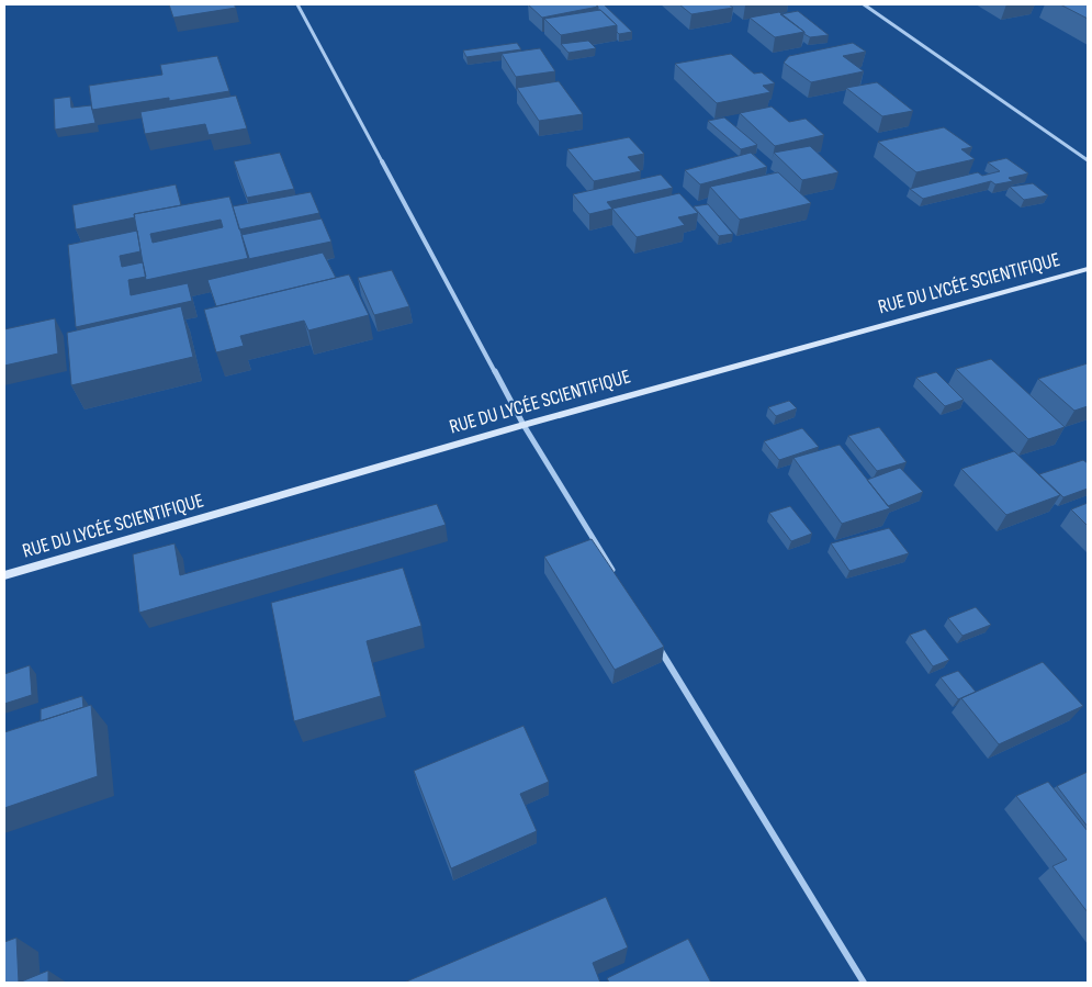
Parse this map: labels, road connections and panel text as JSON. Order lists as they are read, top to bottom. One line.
{"streets":{"street":["RUE DU LYCÉE SCIENTIFIQUE"]}}
